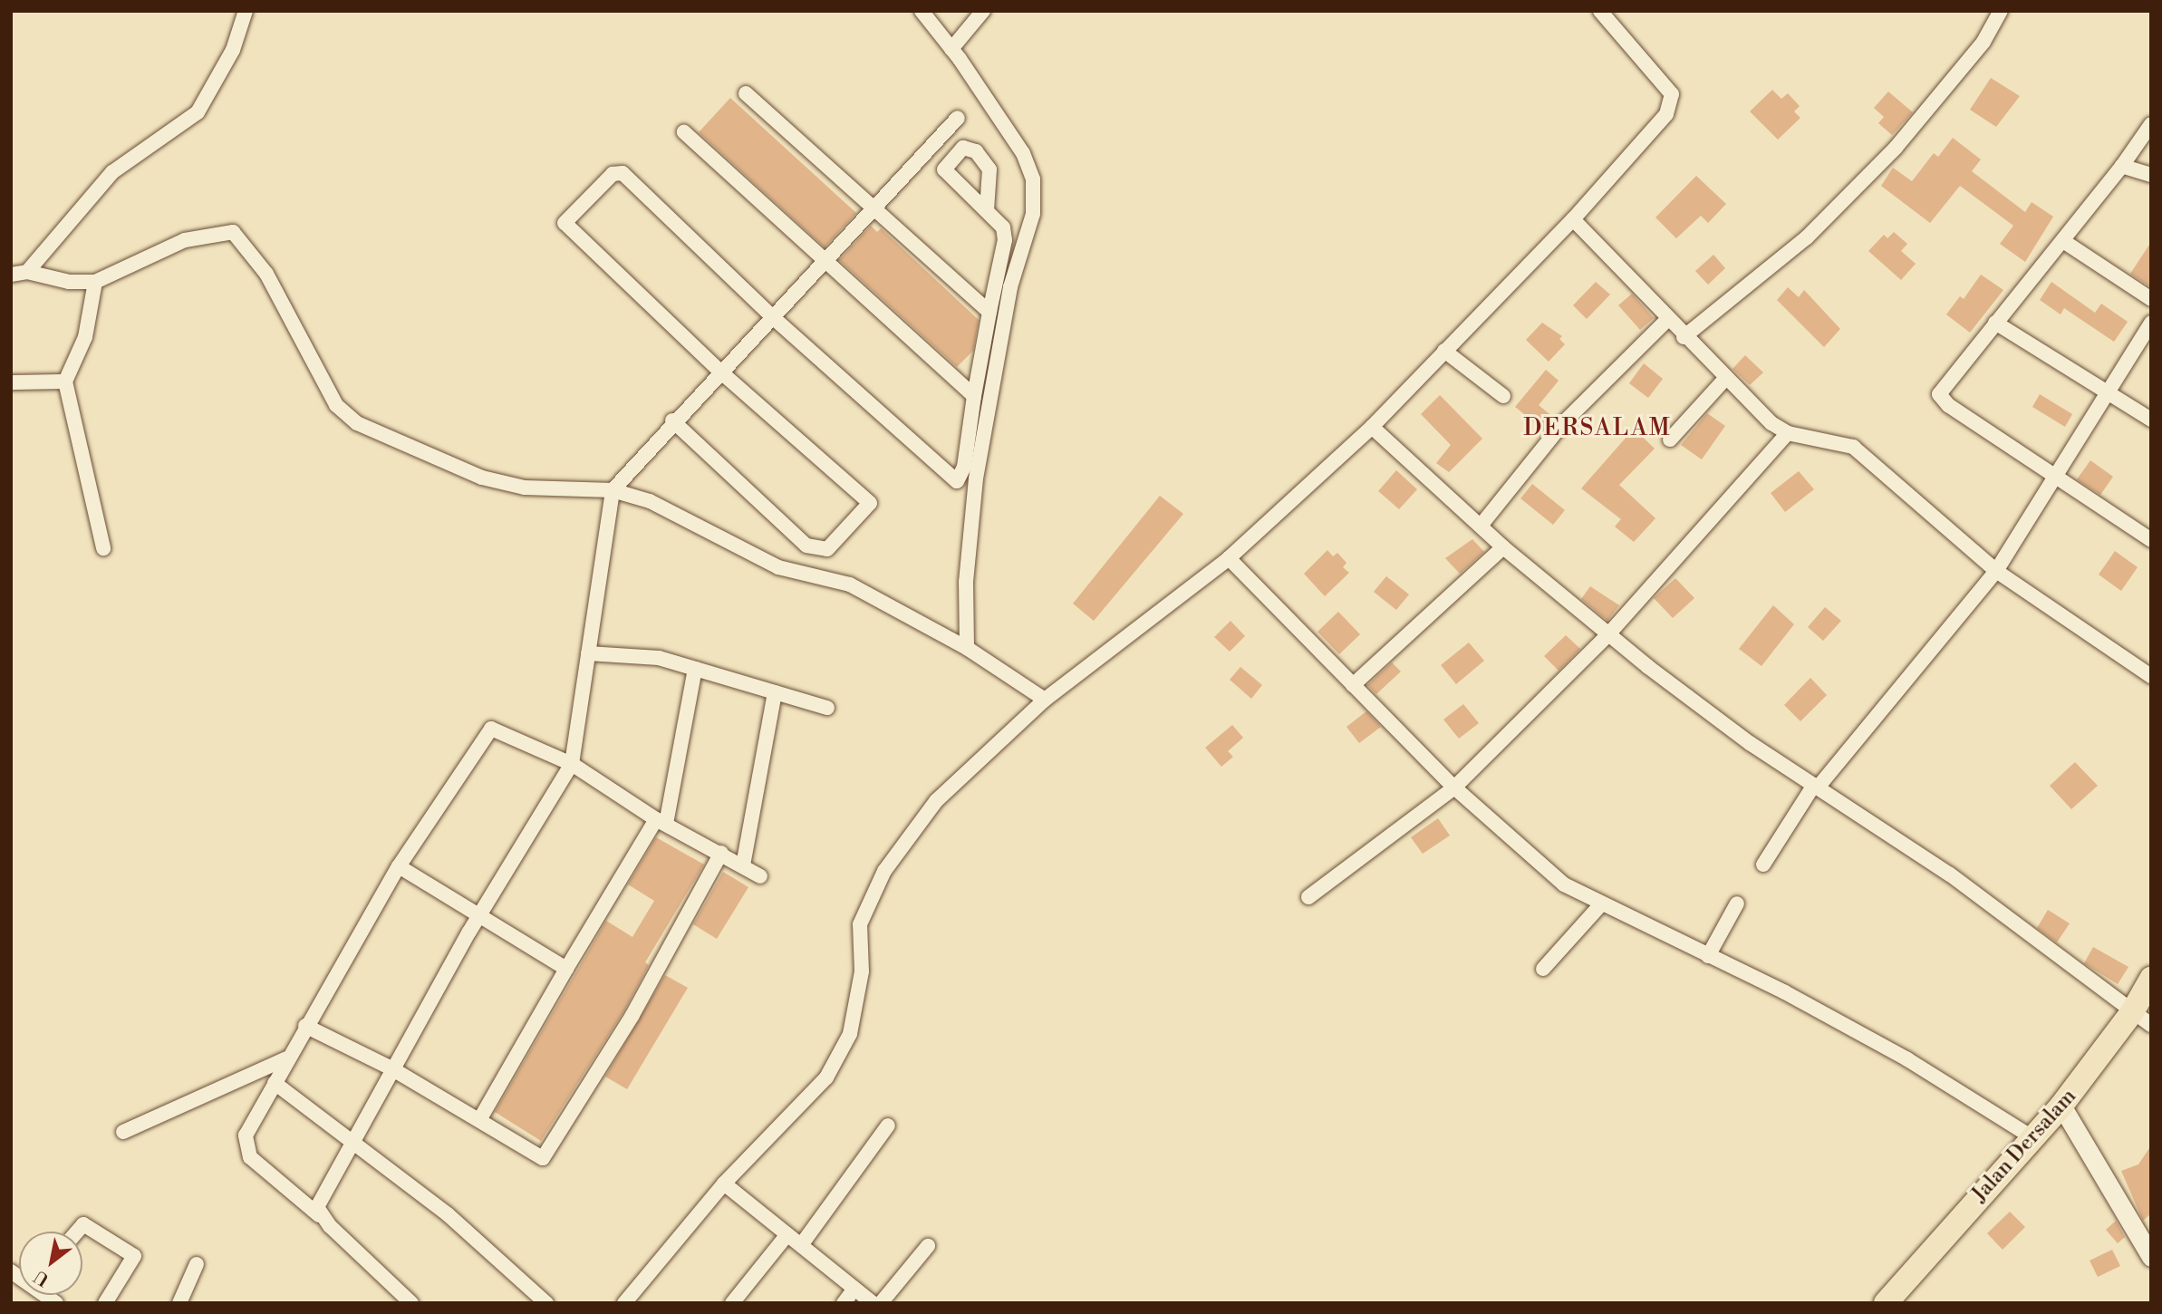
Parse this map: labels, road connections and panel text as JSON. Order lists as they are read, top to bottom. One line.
{"streets":{"main road":["Jalan Dersalam"]},"districts":["DERSALAM"],"north":"bottom left"}
